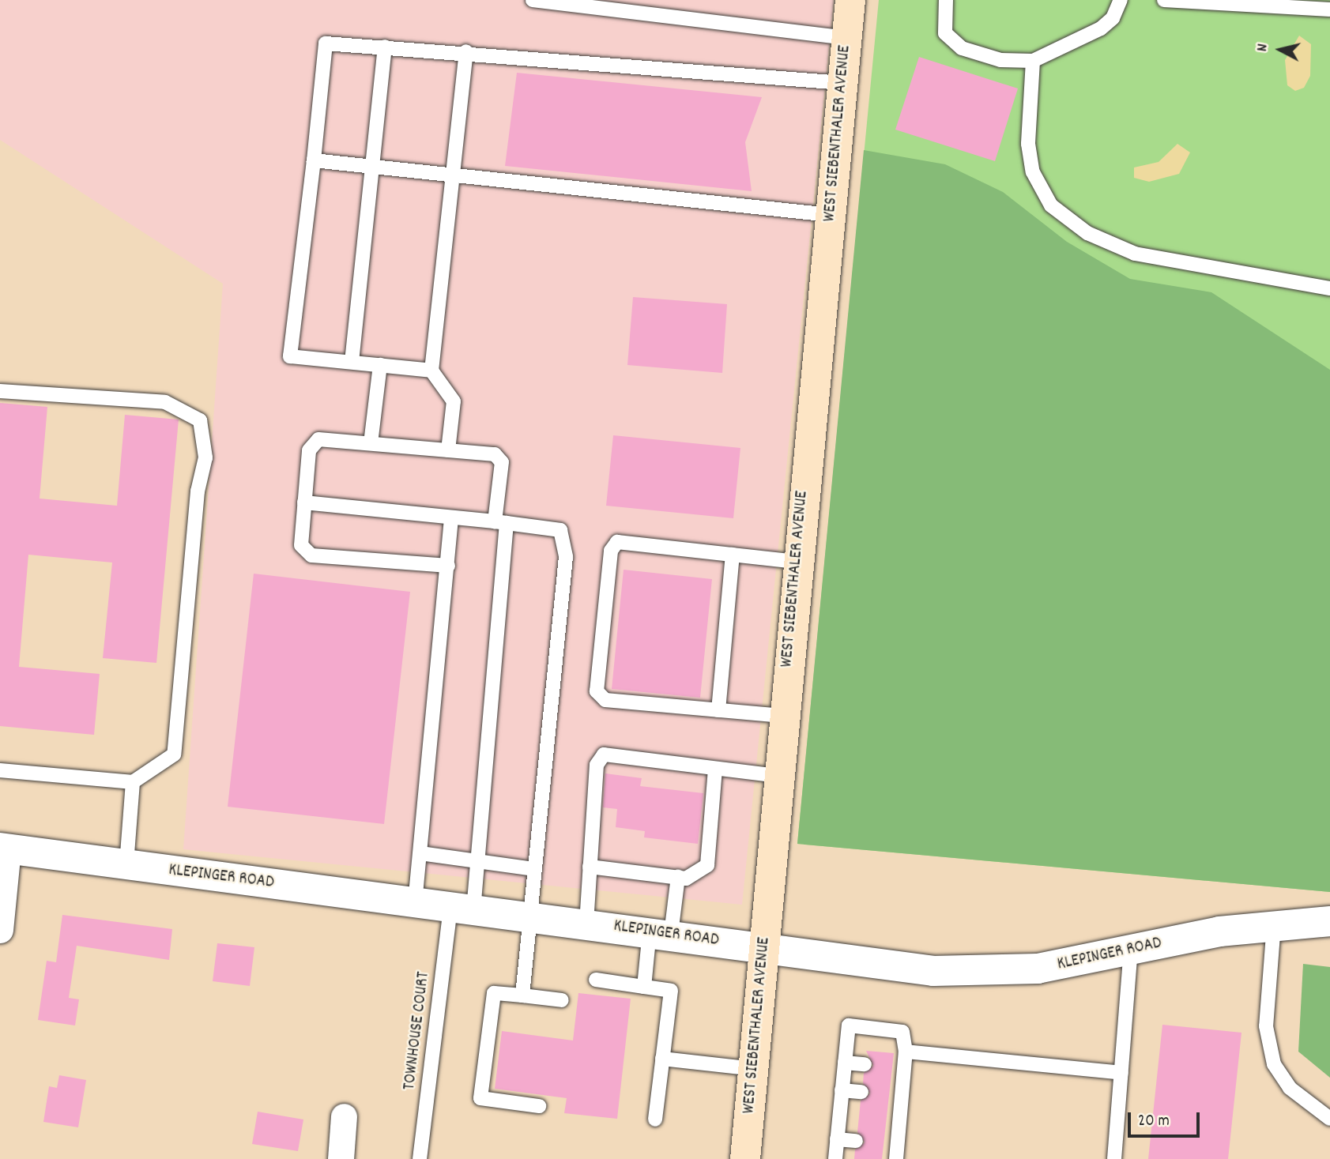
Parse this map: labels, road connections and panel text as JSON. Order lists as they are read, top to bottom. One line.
{"streets":{"main road":["WEST SIEBENTHALER AVENUE"],"street":["KLEPINGER ROAD"],"lane":["TOWNHOUSE COURT"]},"crossings":[["WEST SIEBENTHALER AVENUE","KLEPINGER ROAD"],["KLEPINGER ROAD","TOWNHOUSE COURT"]],"scale_bar":"20 m","north":"left"}
